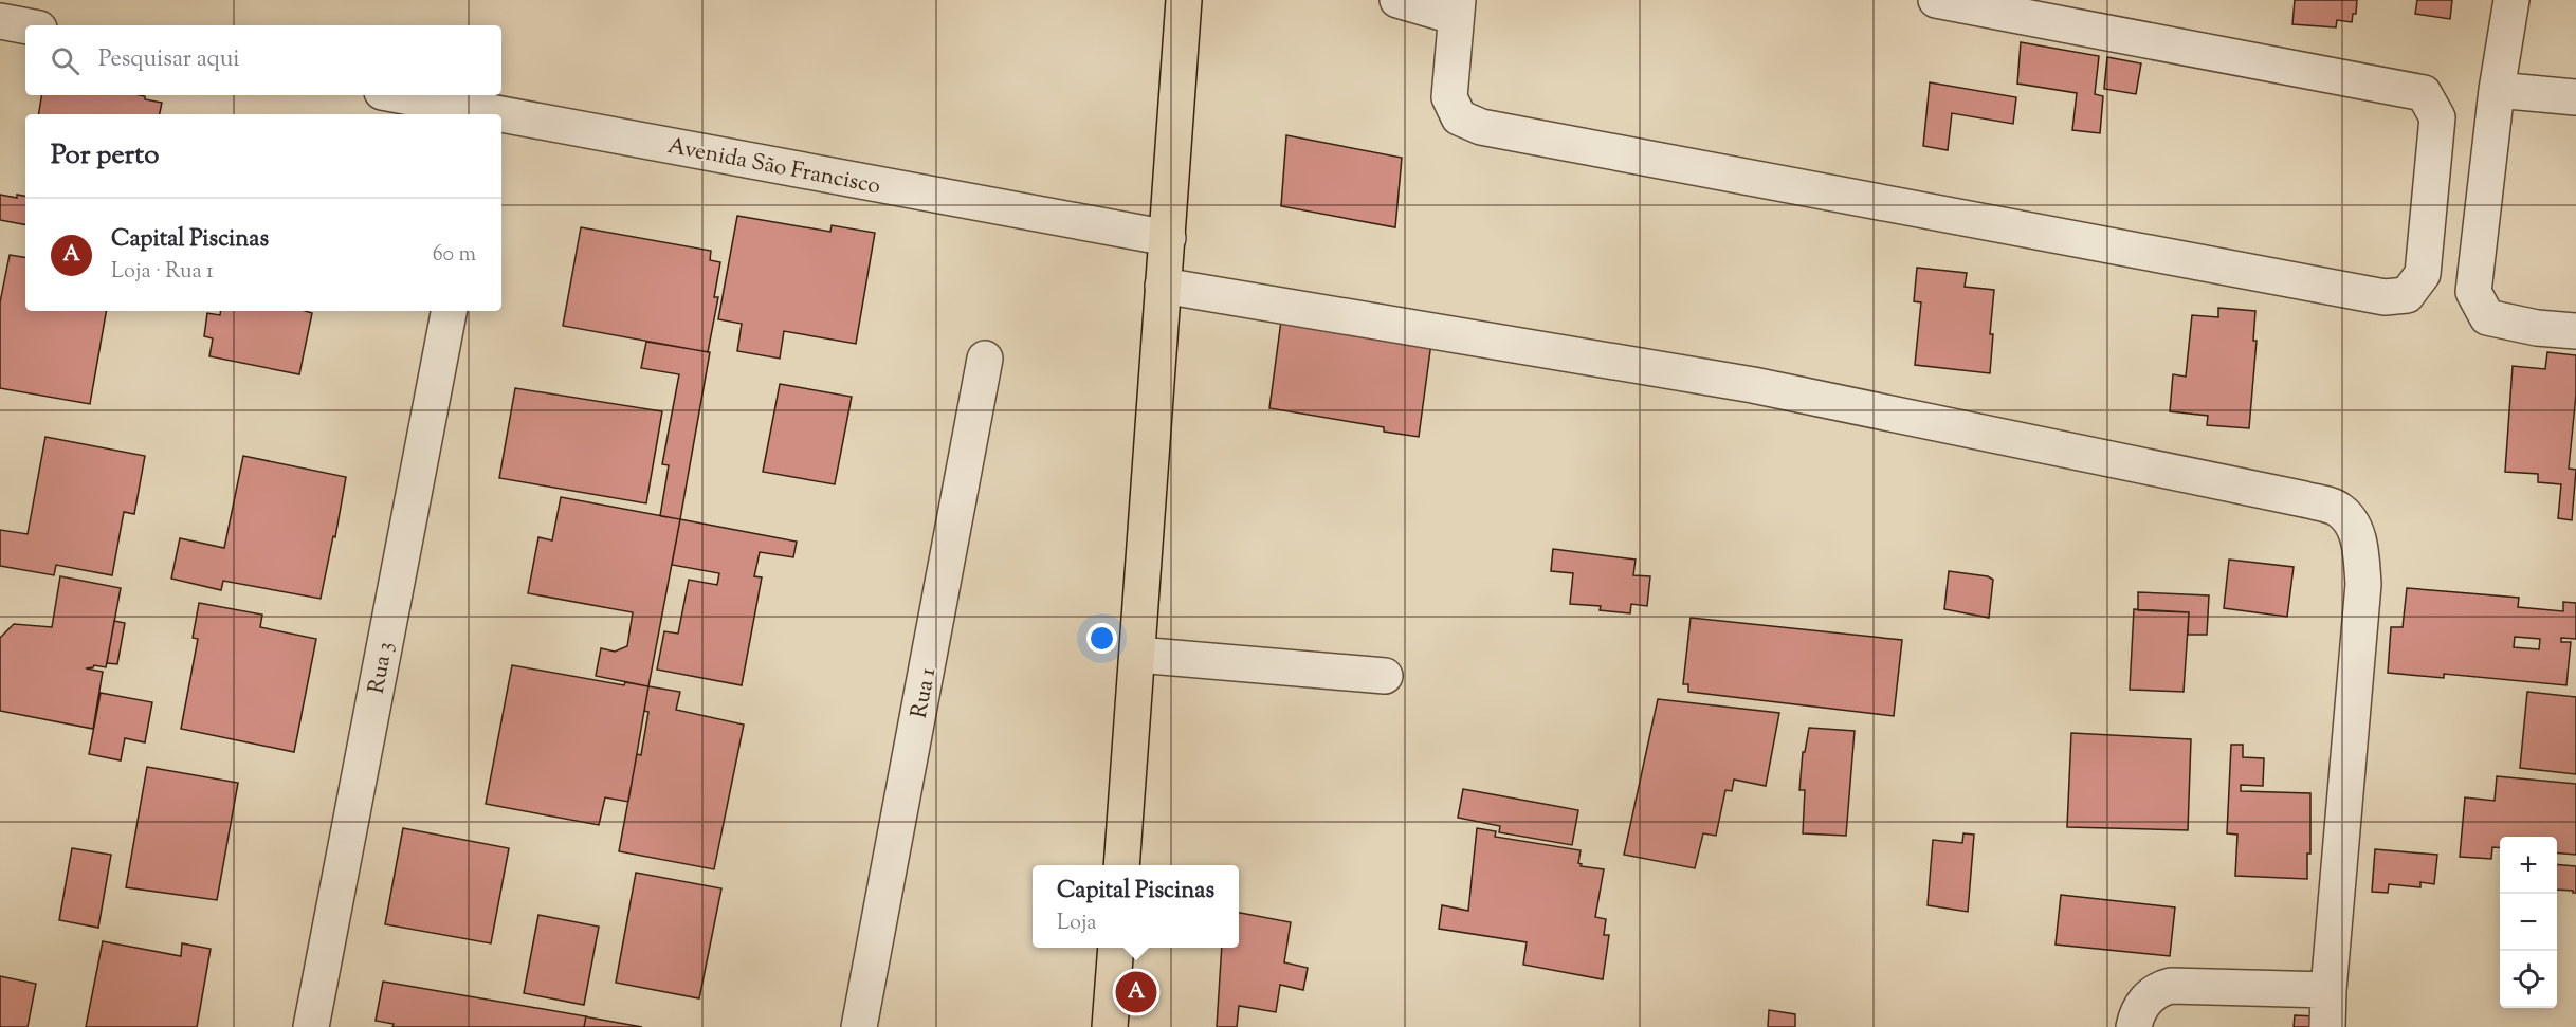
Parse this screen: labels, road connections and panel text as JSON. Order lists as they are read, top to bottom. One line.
{"streets":{"street":["Avenida São Francisco","Rua 3","Rua 1"]},"page":{"search":"Pesquisar aqui","heading":"Por perto","list":[{"mark":"A","name":"Capital Piscinas","note":"Loja · Rua 1","value":"60 m"}],"map_buttons":["+","−"],"popup":["Capital Piscinas","Loja"],"pins":"A"}}
